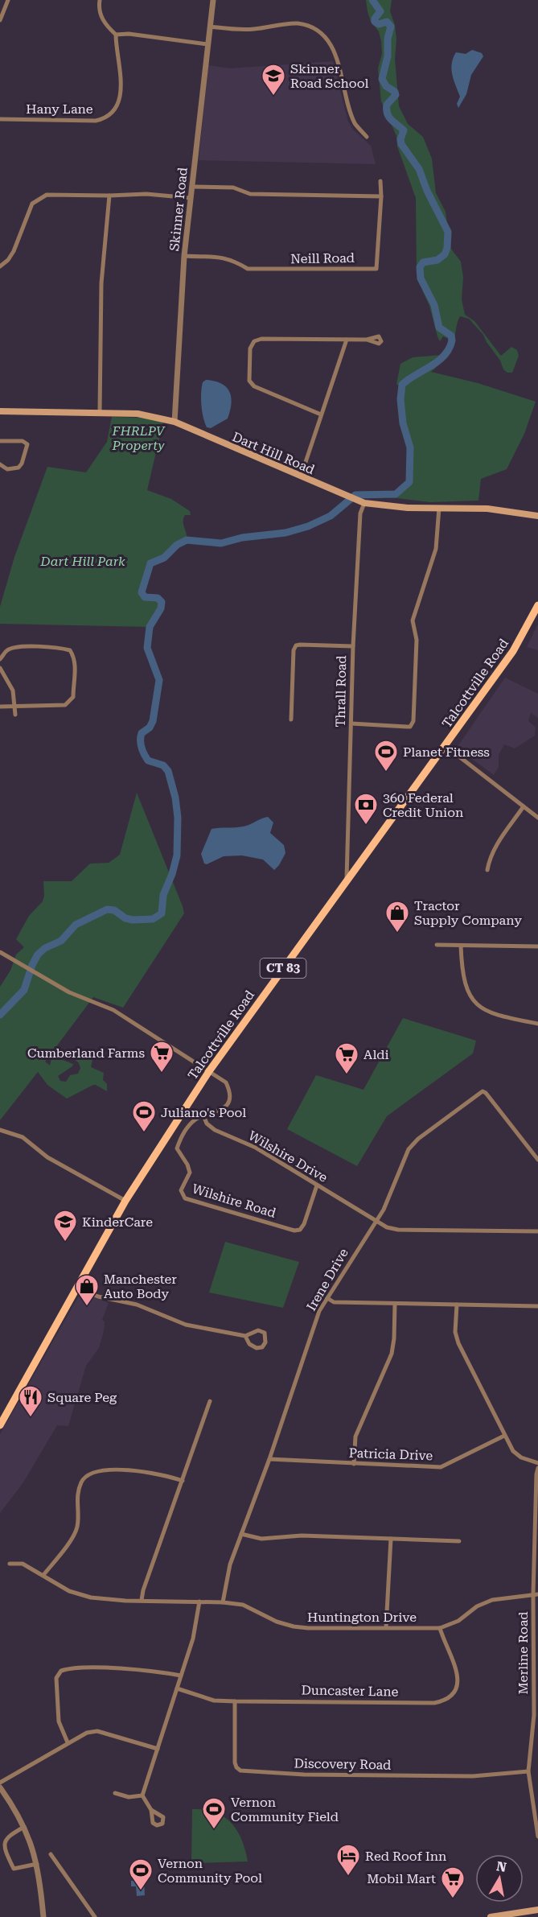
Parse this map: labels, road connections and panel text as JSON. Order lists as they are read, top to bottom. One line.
{"streets":{"main road":["Dart Hill Road","Talcottville Road","CT 83"],"street":["Hany Lane","Skinner Road","Neill Road","Thrall Road","Wilshire Drive","Wilshire Road","Irene Drive","Patricia Drive","Huntington Drive","Merline Road","Duncaster Lane","Discovery Road"]},"crossings":[["Skinner Road","Neill Road"],["Skinner Road","Dart Hill Road"],["Dart Hill Road","Thrall Road"],["Talcottville Road","Thrall Road"],["Wilshire Drive","Wilshire Road"],["Wilshire Drive","Irene Drive"],["Irene Drive","Patricia Drive"],["Irene Drive","Huntington Drive"],["Huntington Drive","Merline Road"],["Huntington Drive","Duncaster Lane"],["Merline Road","Discovery Road"],["Duncaster Lane","Discovery Road"]],"parks":["FHRLPV Property","Dart Hill Park"],"places":{"school or university":["Skinner Road School","KinderCare"],"sports":["Planet Fitness","Juliano's Pool","Vernon Community Field","Vernon Community Pool"],"bank":["360 Federal Credit Union"],"shop":["Tractor Supply Company","Manchester Auto Body"],"supermarket":["Cumberland Farms","Aldi","Mobil Mart"],"restaurant":["Square Peg"],"hotel":["Red Roof Inn"]},"north":"top"}
